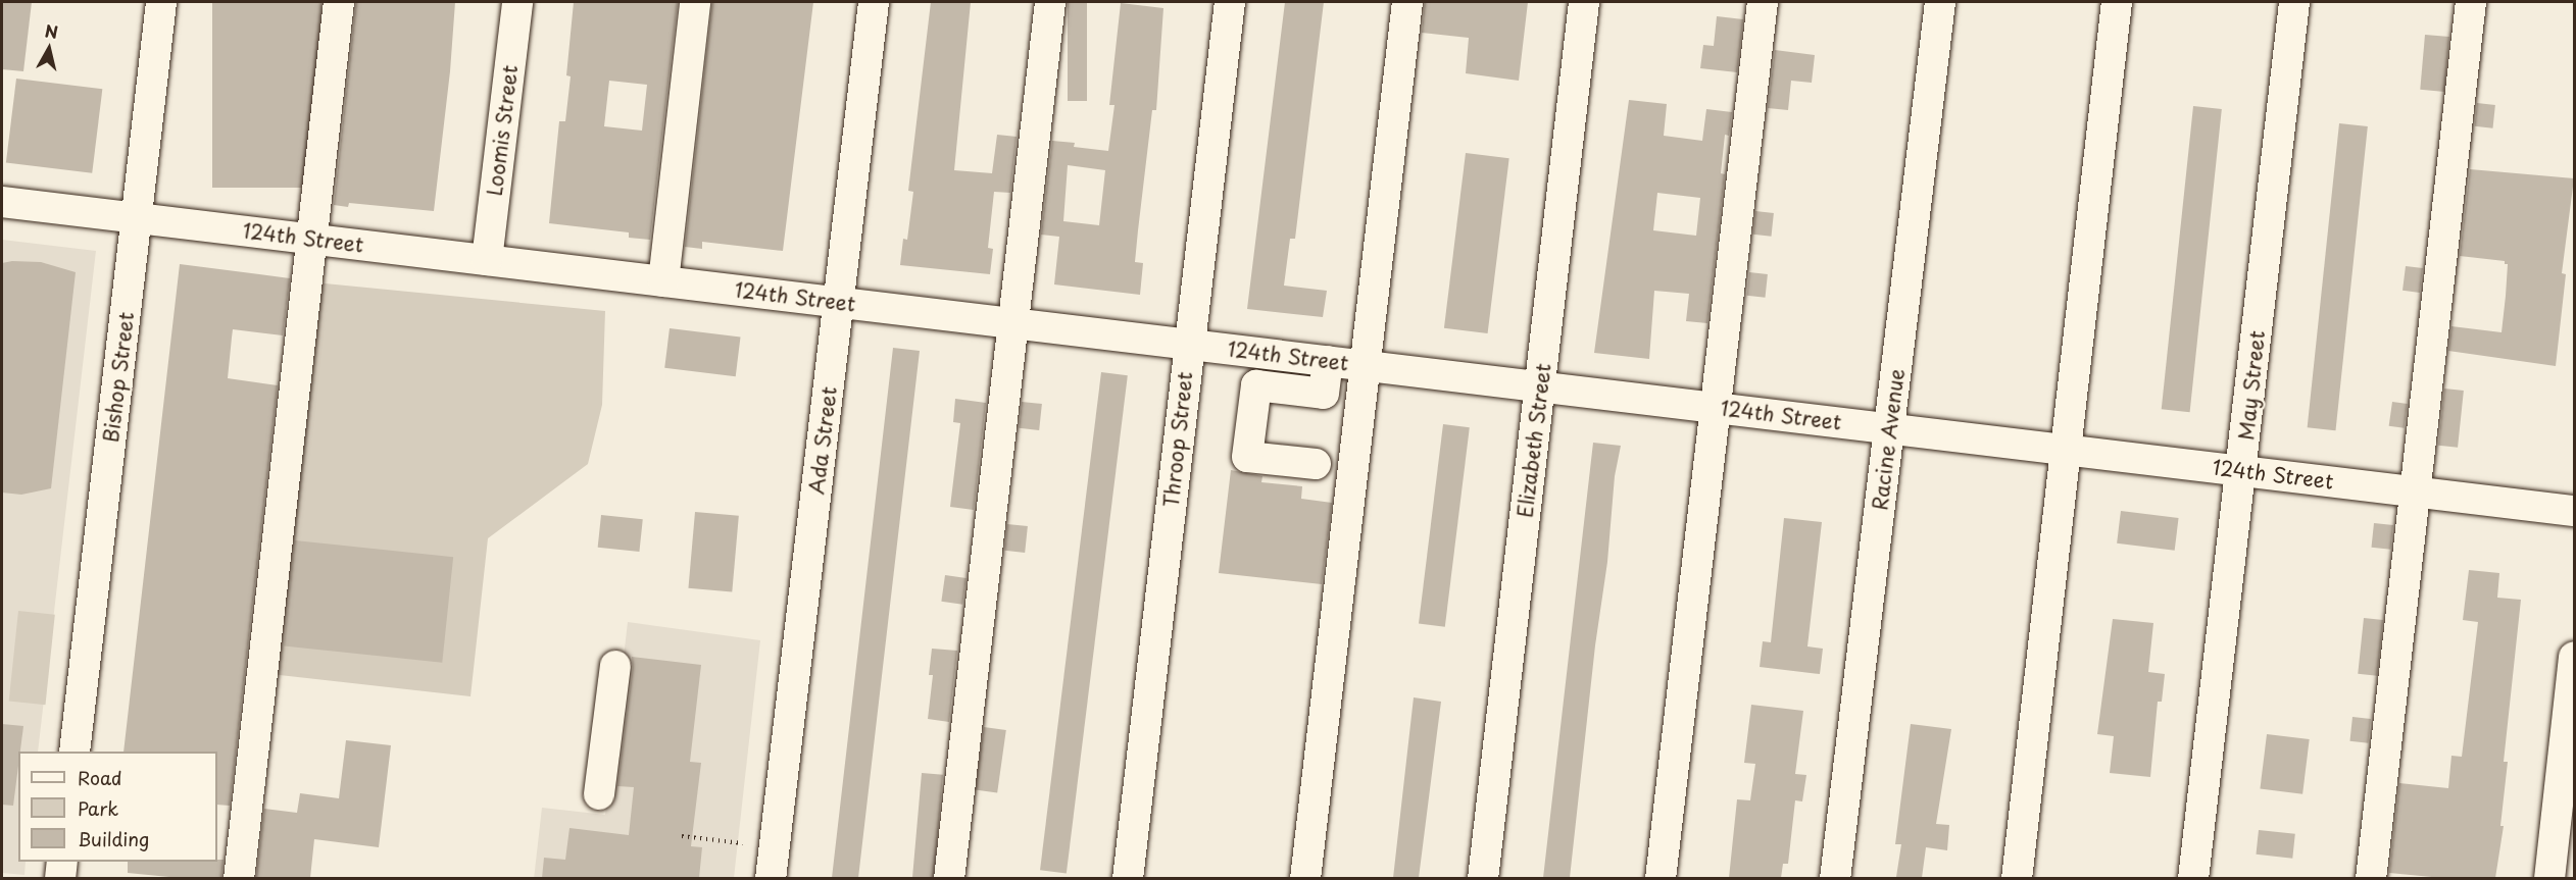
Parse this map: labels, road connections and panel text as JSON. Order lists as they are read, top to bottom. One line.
{"streets":{"street":["Loomis Street","124th Street","Bishop Street","May Street","Throop Street","Racine Avenue","Ada Street","Elizabeth Street"]},"crossings":[["Loomis Street","124th Street"],["124th Street","Bishop Street"],["124th Street","May Street"],["124th Street","Throop Street"],["124th Street","Racine Avenue"],["124th Street","Ada Street"],["124th Street","Elizabeth Street"]],"legend":["Road","Park","Building"],"north":"top"}
